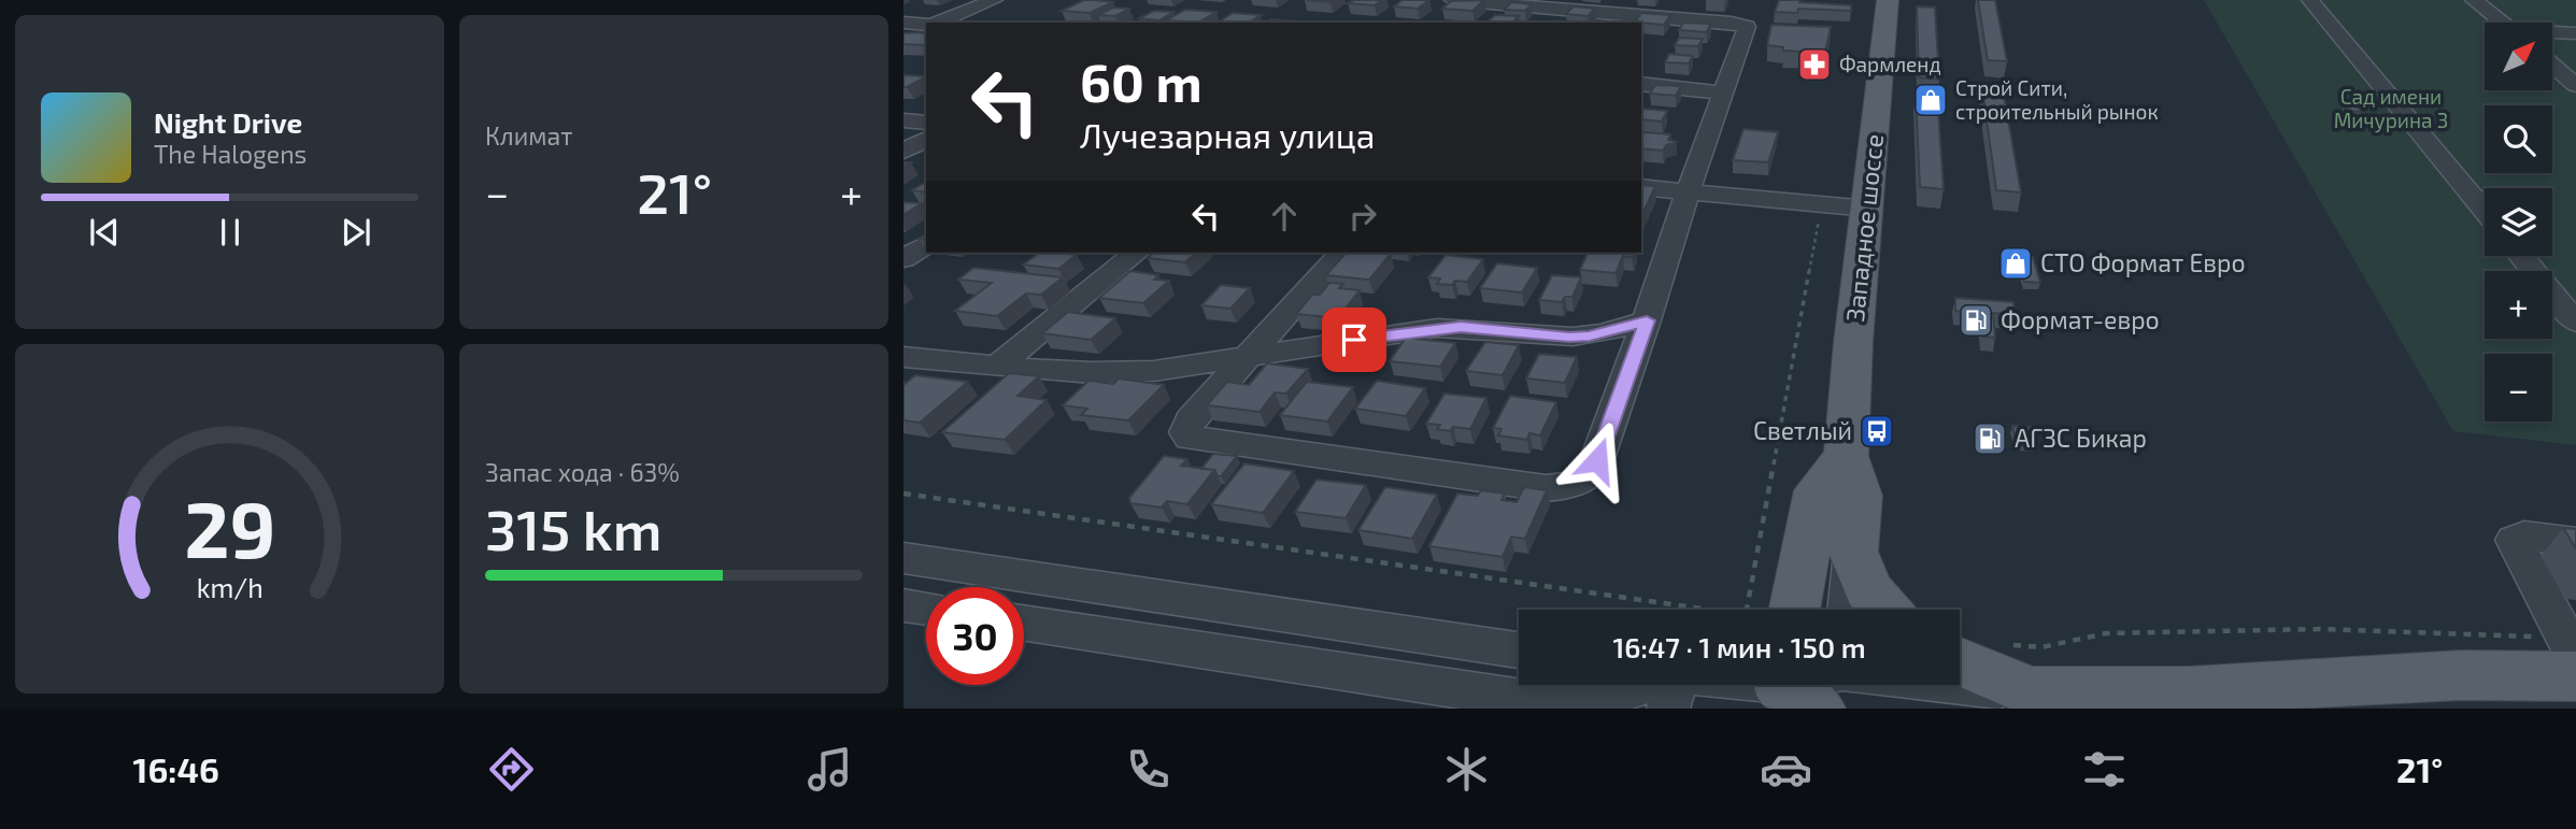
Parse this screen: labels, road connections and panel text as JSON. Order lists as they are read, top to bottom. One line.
{"streets":{"main road":["Западное шоссе"]},"parks":["Сад имени Мичурина 3"],"places":{"pharmacy":["Фармленд"],"shop":["Строй Сити, строительный рынок","СТО Формат Евро"],"fuel station":["Формат-евро","АГЗС Бикар"],"bus stop":["Светлый"]},"north":"top right","page":{"tile":["Климат",["Запас хода · 63%","315 km"]],"map_buttons":["+","−"],"turn":["60 m","Лучезарная улица"],"song":["Night Drive","The Halogens"],"heat":["−","21°","+"],"limit":"30","trip":"16:47 · 1 мин · 150 m","tabs":["16:46","21°"],"gauge":["29","km/h"]}}
